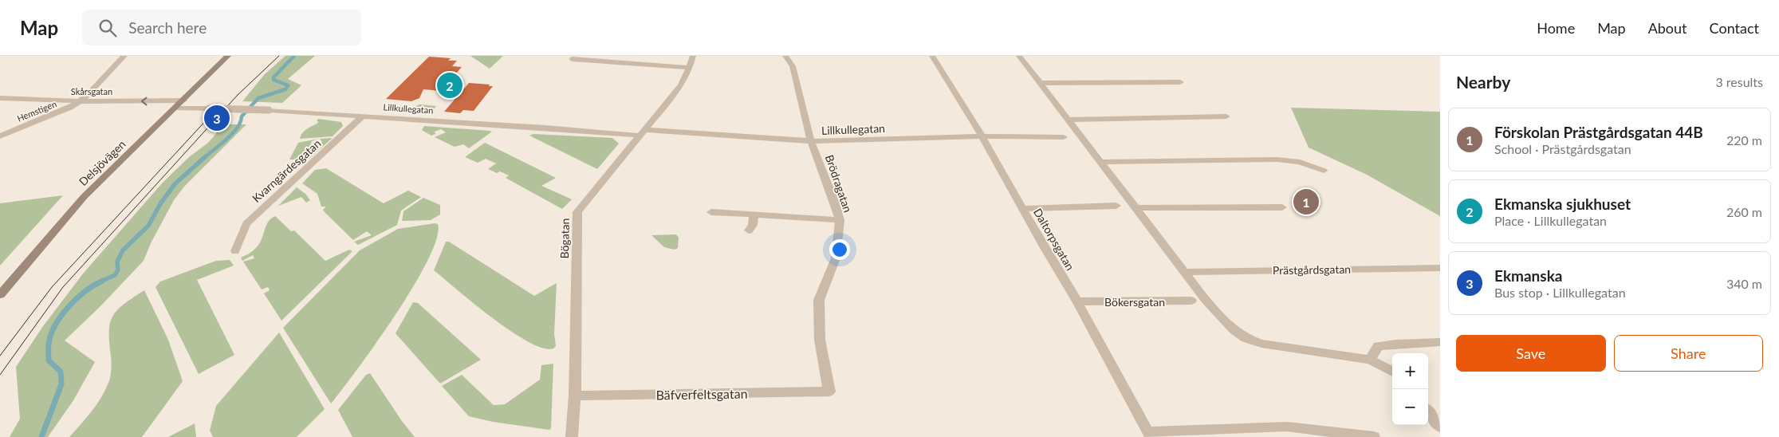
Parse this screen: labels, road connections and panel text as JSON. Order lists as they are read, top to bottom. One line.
{"streets":{"street":["Skårsgatan","Lillkullegatan","Hemstigen","Delsjövägen","Kvarngärdesgatan","Brödragatan","Bögatan","Daltorpsgatan","Prästgårdsgatan","Bökersgatan","Bäfverfeltsgatan"]},"crossings":[["Skårsgatan","Hemstigen"],["Skårsgatan","Delsjövägen"],["Lillkullegatan","Delsjövägen"],["Lillkullegatan","Kvarngärdesgatan"],["Lillkullegatan","Brödragatan"],["Lillkullegatan","Bögatan"],["Lillkullegatan","Daltorpsgatan"],["Brödragatan","Bäfverfeltsgatan"],["Bögatan","Bäfverfeltsgatan"],["Daltorpsgatan","Bökersgatan"]],"one_way":["Skårsgatan"],"page":{"header":"Map","search":"Search here","nav":["Home","Map","About","Contact"],"heading":["Nearby","3 results"],"pins":["2","3","1"],"list":[{"mark":"1","name":"Förskolan Prästgårdsgatan 44B","note":"School · Prästgårdsgatan","value":"220 m"},{"mark":"2","name":"Ekmanska sjukhuset","note":"Place · Lillkullegatan","value":"260 m"},{"mark":"3","name":"Ekmanska","note":"Bus stop · Lillkullegatan","value":"340 m"}],"buttons":["Save","Share"],"map_buttons":["+","−"]}}
